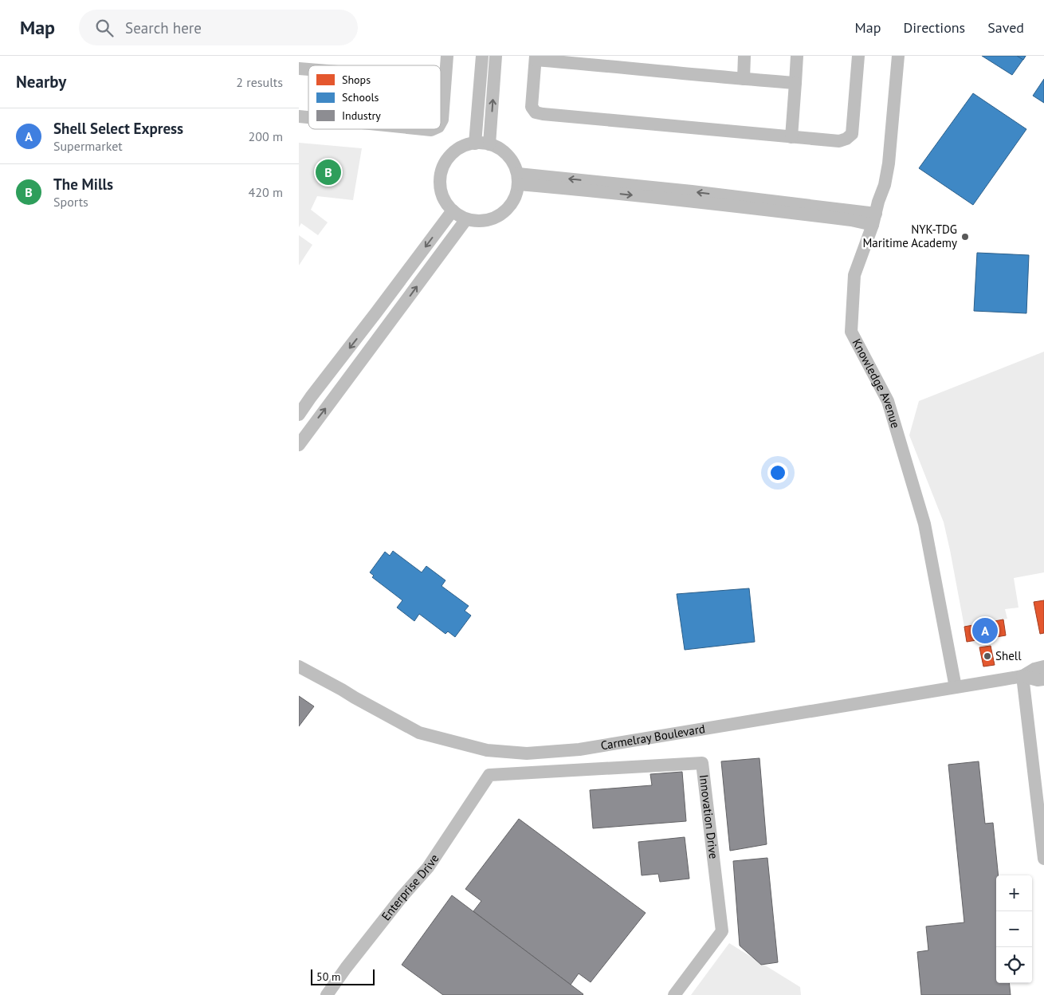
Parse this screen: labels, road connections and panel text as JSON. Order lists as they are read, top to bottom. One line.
{"streets":{"street":["Knowledge Avenue","Carmelray Boulevard","Innovation Drive","Enterprise Drive"]},"crossings":[["Knowledge Avenue","Carmelray Boulevard"],["Innovation Drive","Enterprise Drive"]],"places":["NYK-TDG Maritime Academy","Shell"],"legend":["Shops","Schools","Industry"],"scale_bar":"50 m","page":{"header":"Map","search":"Search here","nav":["Map","Directions","Saved"],"heading":["Nearby","2 results"],"list":[{"mark":"A","name":"Shell Select Express","note":"Supermarket","value":"200 m"},{"mark":"B","name":"The Mills","note":"Sports","value":"420 m"}],"pins":["B","A"],"map_buttons":["+","−"],"scale":"50 m"}}
